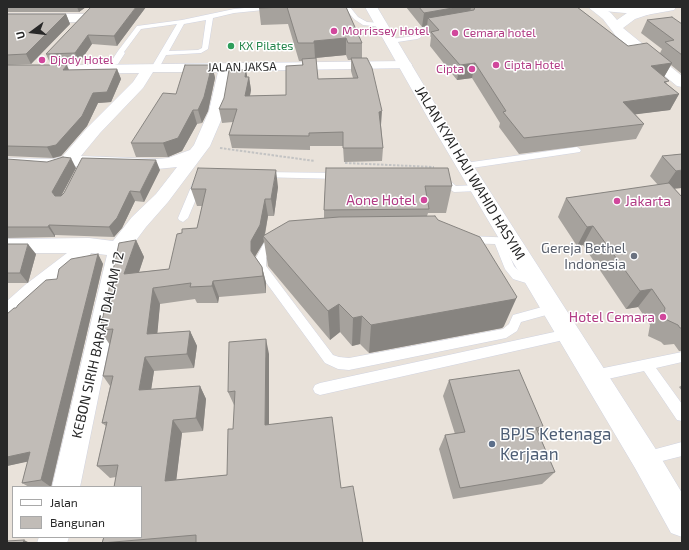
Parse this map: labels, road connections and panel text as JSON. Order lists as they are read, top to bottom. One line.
{"streets":{"main road":["JALAN KYAI HAJI WAHID HASYIM"],"street":["JALAN JAKSA","KEBON SIRIH BARAT DALAM 12"]},"crossings":[["JALAN JAKSA","JALAN KYAI HAJI WAHID HASYIM"],["JALAN JAKSA","KEBON SIRIH BARAT DALAM 12"]],"places":["Morrissey Hotel","Cemara hotel","KX Pilates","Djody Hotel","Cipta Hotel","Cipta","Aone Hotel","Jakarta","Gereja Bethel Indonesia","Hotel Cemara","BPJS Ketenaga Kerjaan"],"legend":["Jalan","Bangunan"],"north":"left"}
